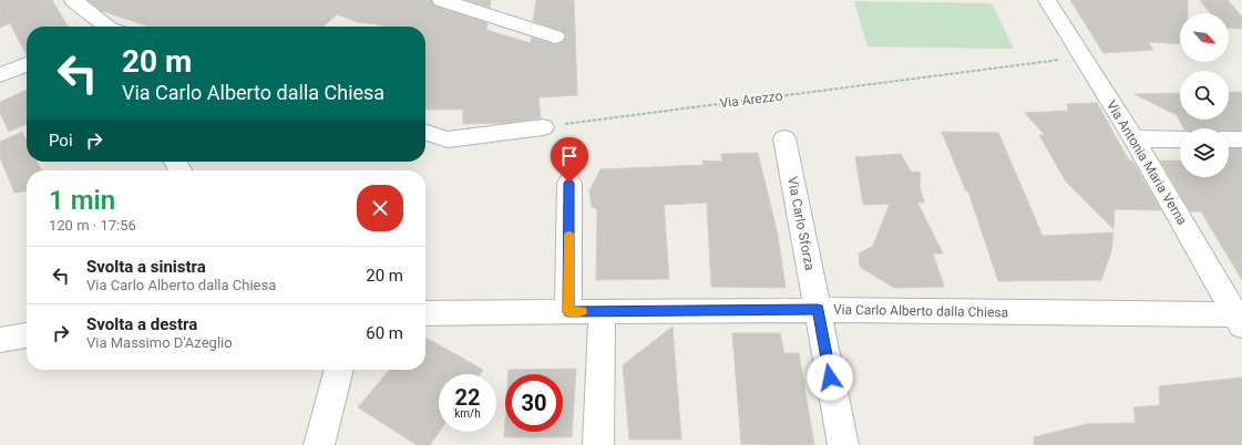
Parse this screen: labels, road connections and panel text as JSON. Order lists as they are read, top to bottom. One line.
{"streets":{"street":["Via Antonia Maria Verna","Via Carlo Sforza","Via Carlo Alberto dalla Chiesa"],"path":["Via Arezzo"]},"crossings":[["Via Arezzo","Via Antonia Maria Verna"],["Via Antonia Maria Verna","Via Carlo Alberto dalla Chiesa"],["Via Carlo Sforza","Via Carlo Alberto dalla Chiesa"]],"north":"bottom right","page":{"turn":["20 m","Via Carlo Alberto dalla Chiesa"],"then":"Poi","heading":["1 min","120 m · 17:56"],"list":[{"name":"Svolta a sinistra","note":"Via Carlo Alberto dalla Chiesa","value":"20 m"},{"name":"Svolta a destra","note":"Via Massimo D'Azeglio","value":"60 m"}],"speed":"22 km/h","limit":"30"}}
